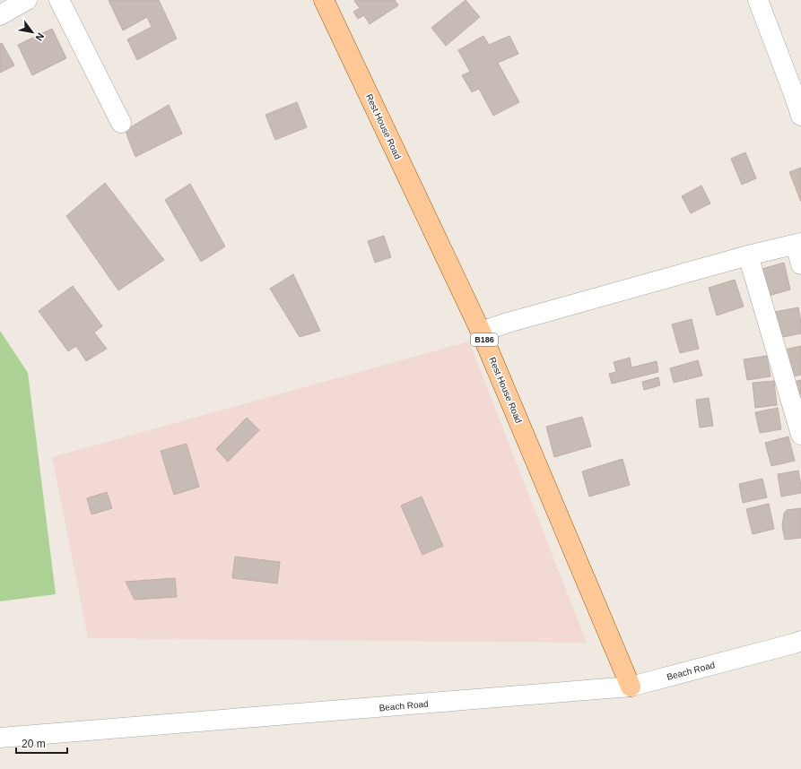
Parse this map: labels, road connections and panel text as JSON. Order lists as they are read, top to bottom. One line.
{"streets":{"main road":["Rest House Road","B186"],"street":["Beach Road"]},"crossings":[["Rest House Road","Beach Road"]],"scale_bar":"20 m","north":"bottom right"}
